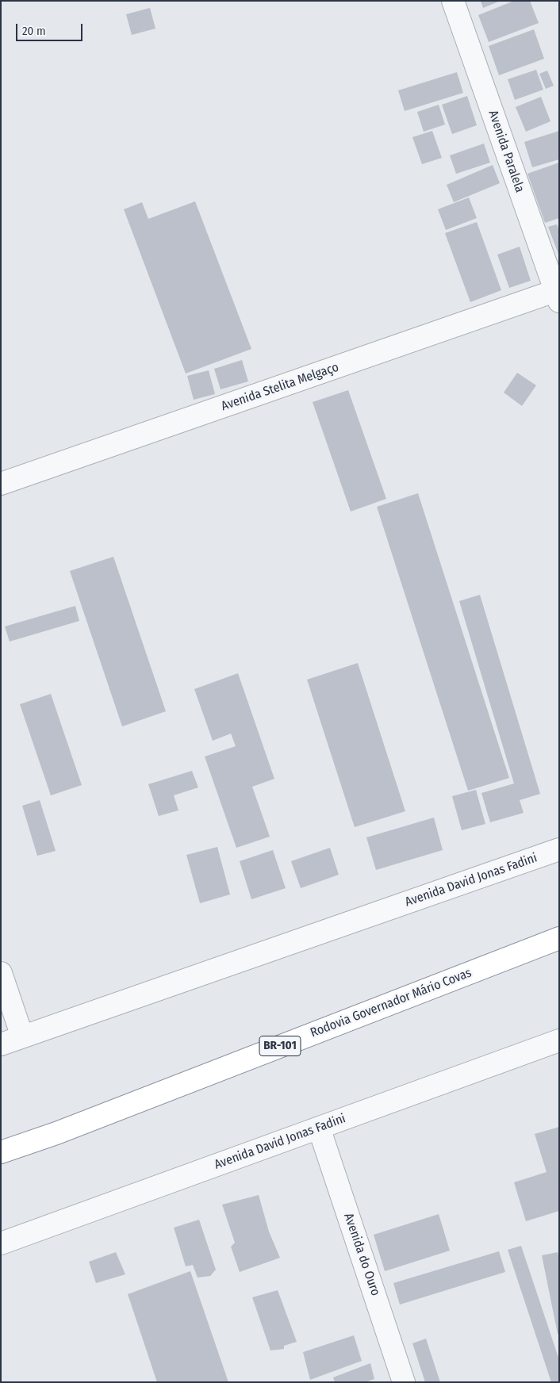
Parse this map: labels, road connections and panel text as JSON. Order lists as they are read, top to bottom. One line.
{"streets":{"highway":["Rodovia Governador Mário Covas","BR-101"],"street":["Avenida Paralela","Avenida Stelita Melgaço","Avenida David Jonas Fadini","Avenida do Ouro"]},"crossings":[["Avenida Paralela","Avenida Stelita Melgaço"],["Avenida David Jonas Fadini","Avenida do Ouro"]],"scale_bar":"20 m"}
